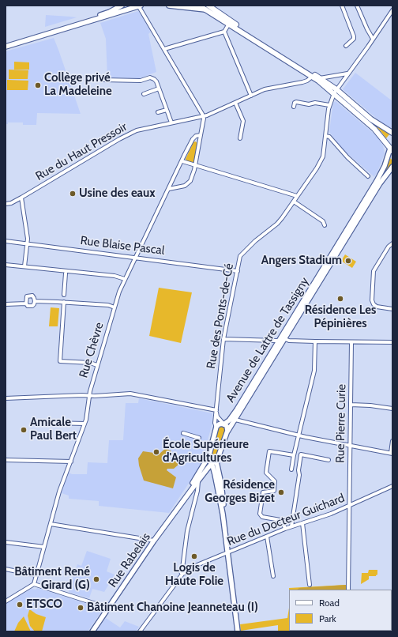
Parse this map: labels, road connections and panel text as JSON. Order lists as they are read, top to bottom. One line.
{"streets":{"street":["Rue du Haut Pressoir","Rue Blaise Pascal","Rue des Ponts-de-Cé","Avenue de Lattre de Tassigny","Rue Chèvre","Rue Pierre Curie","Rue du Docteur Guichard","Rue Rabelais"]},"crossings":[["Rue Blaise Pascal","Rue des Ponts-de-Cé"],["Rue Blaise Pascal","Rue Chèvre"],["Rue des Ponts-de-Cé","Rue Rabelais"],["Rue Pierre Curie","Rue du Docteur Guichard"]],"places":["Collège privé La Madeleine","Usine des eaux","Angers Stadium","Résidence Les Pépinières","Amicale Paul Bert","École Supérieure d'Agricultures","Résidence Georges Bizet","Logis de Haute Folie","Bâtiment René Girard (G)","ETSCO","Bâtiment Chanoine Jeanneteau (I)"],"legend":["Road","Park"]}
